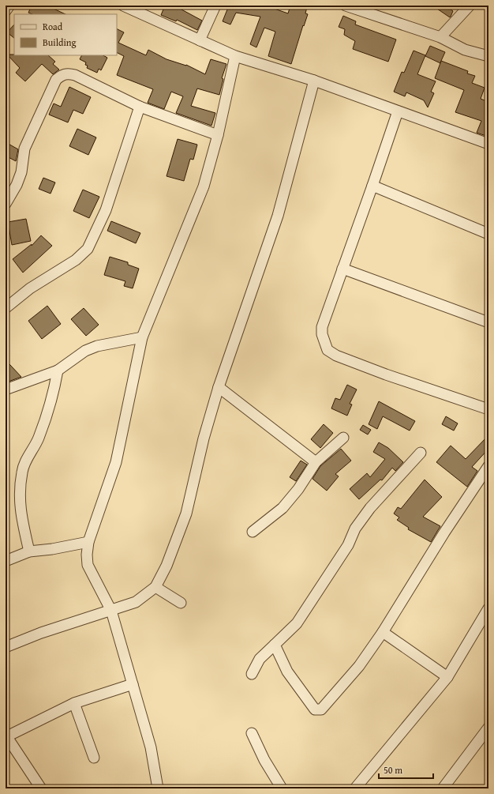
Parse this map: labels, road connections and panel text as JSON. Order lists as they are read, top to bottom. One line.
{"legend":["Road","Building"],"scale_bar":"50 m"}
